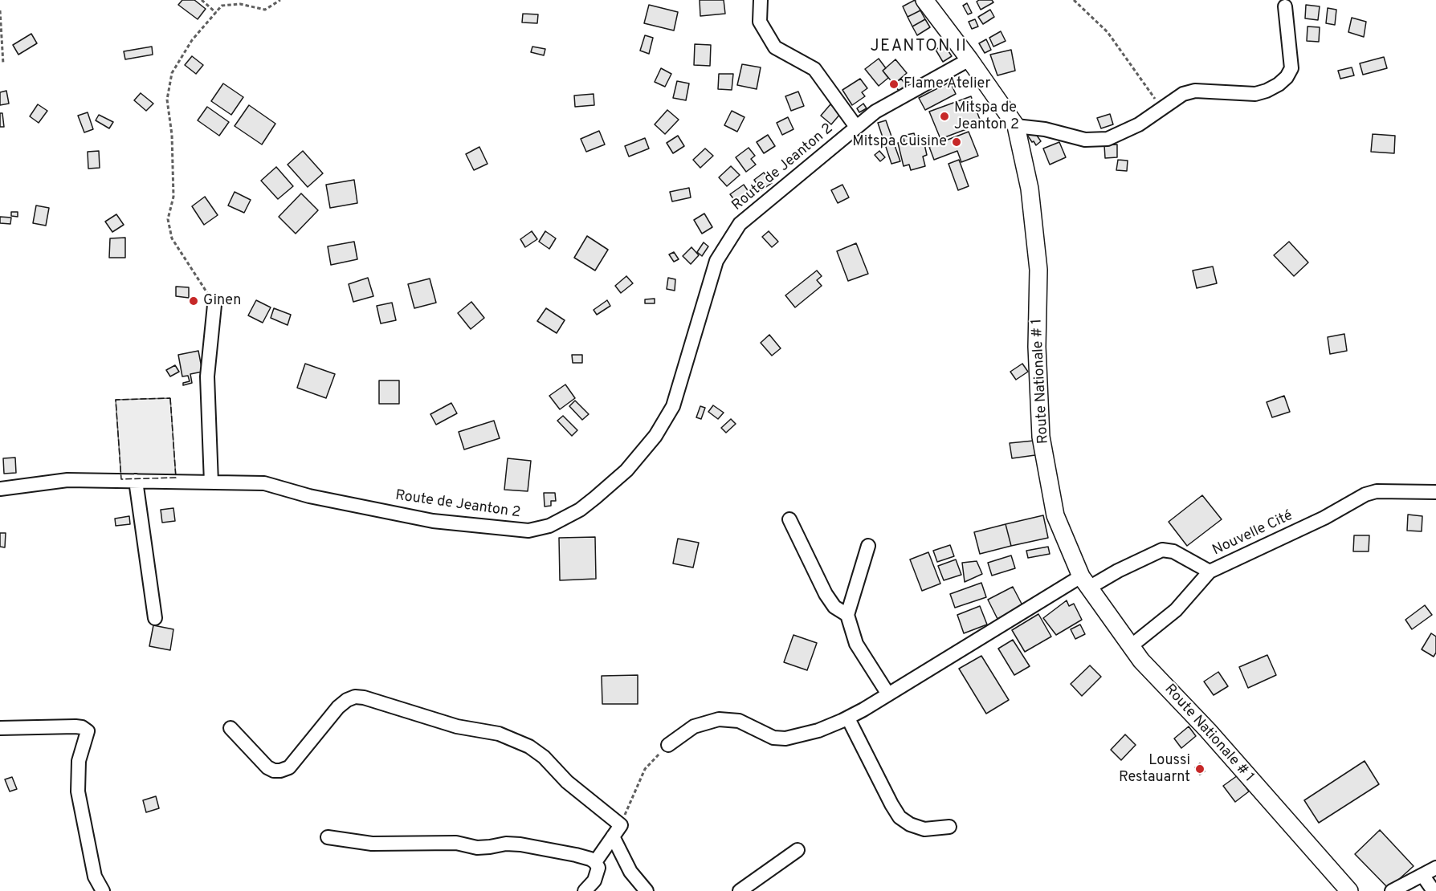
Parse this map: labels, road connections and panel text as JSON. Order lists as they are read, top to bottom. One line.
{"streets":{"main road":["Route Nationale # 1"],"street":["Route de Jeanton 2","Nouvelle Cité"]},"crossings":[["Route de Jeanton 2","Route Nationale # 1"],["Route Nationale # 1","Nouvelle Cité"]],"districts":["JEANTON II"],"places":["Flame Atelier","Mitspa de Jeanton 2","Mitspa Cuisine","Ginen","Loussi Restauarnt"]}
